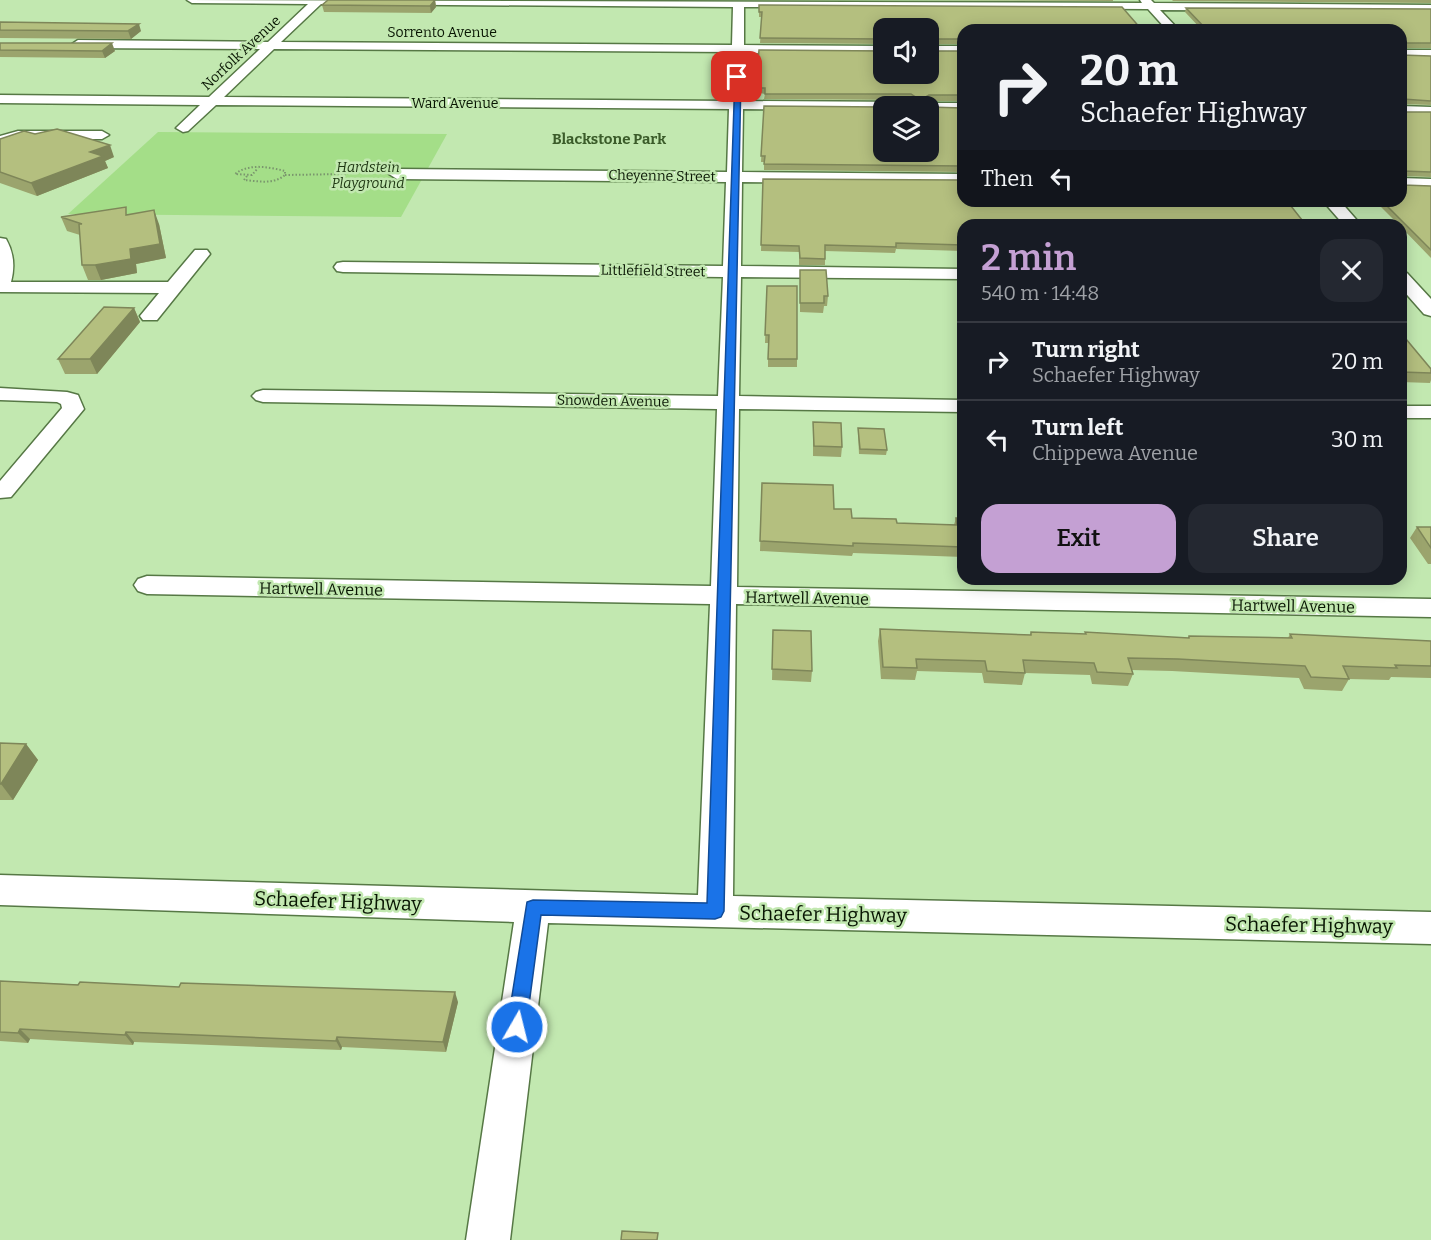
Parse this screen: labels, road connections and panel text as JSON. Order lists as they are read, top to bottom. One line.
{"streets":{"street":["Sorrento Avenue","Norfolk Avenue","Ward Avenue","Cheyenne Street","Littlefield Street","Snowden Avenue","Hartwell Avenue","Schaefer Highway"]},"crossings":[["Sorrento Avenue","Norfolk Avenue"],["Norfolk Avenue","Ward Avenue"]],"districts":["Blackstone Park"],"parks":["Hardstein Playground"],"page":{"turn":["20 m","Schaefer Highway"],"then":"Then","heading":["2 min","540 m · 14:48"],"list":[{"name":"Turn right","note":"Schaefer Highway","value":"20 m"},{"name":"Turn left","note":"Chippewa Avenue","value":"30 m"}],"buttons":["Exit","Share"]}}
